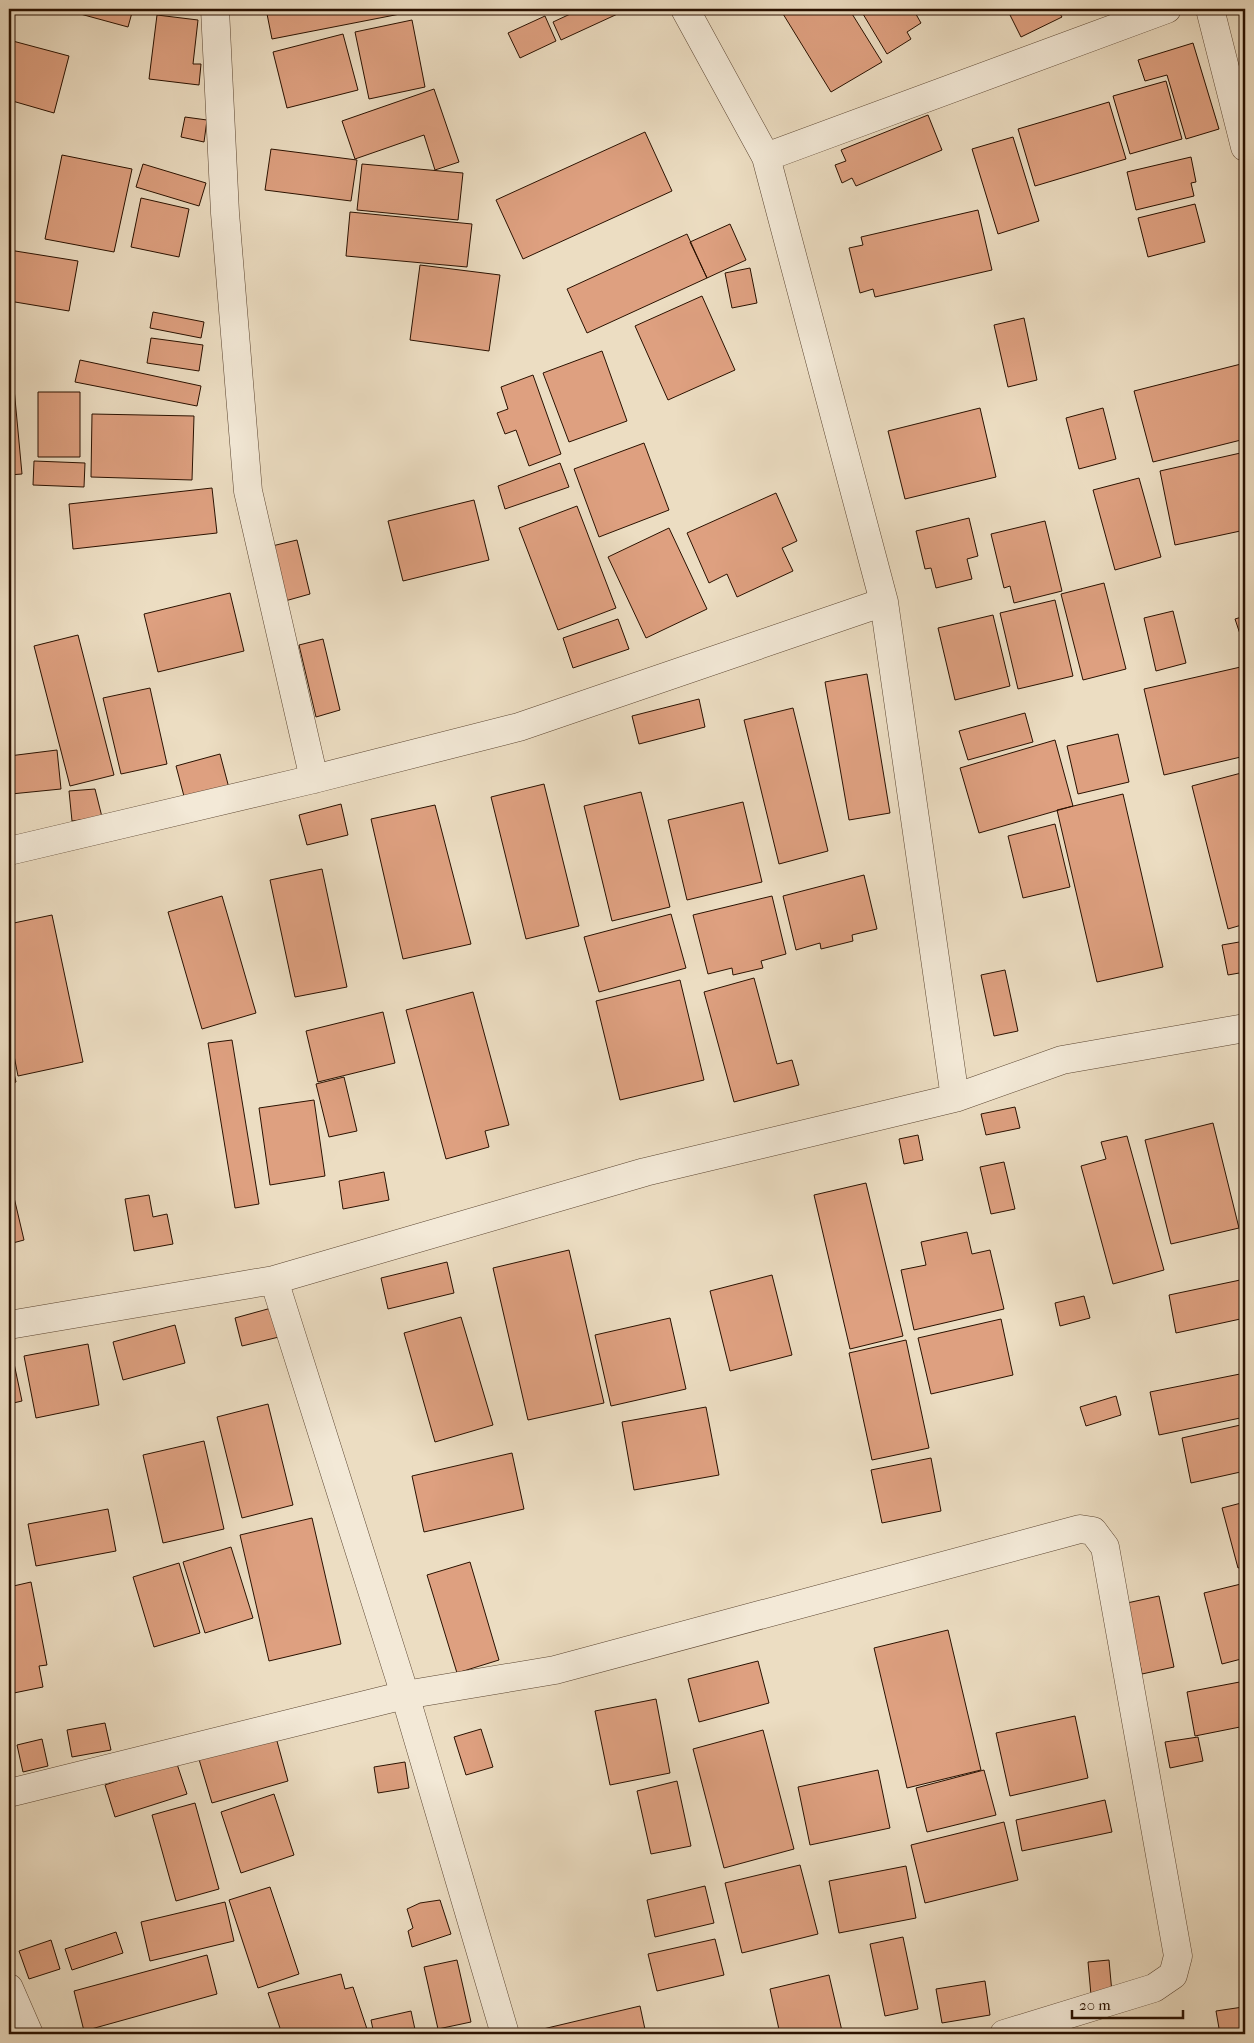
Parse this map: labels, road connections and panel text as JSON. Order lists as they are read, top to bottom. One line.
{"scale_bar":"20 m"}
